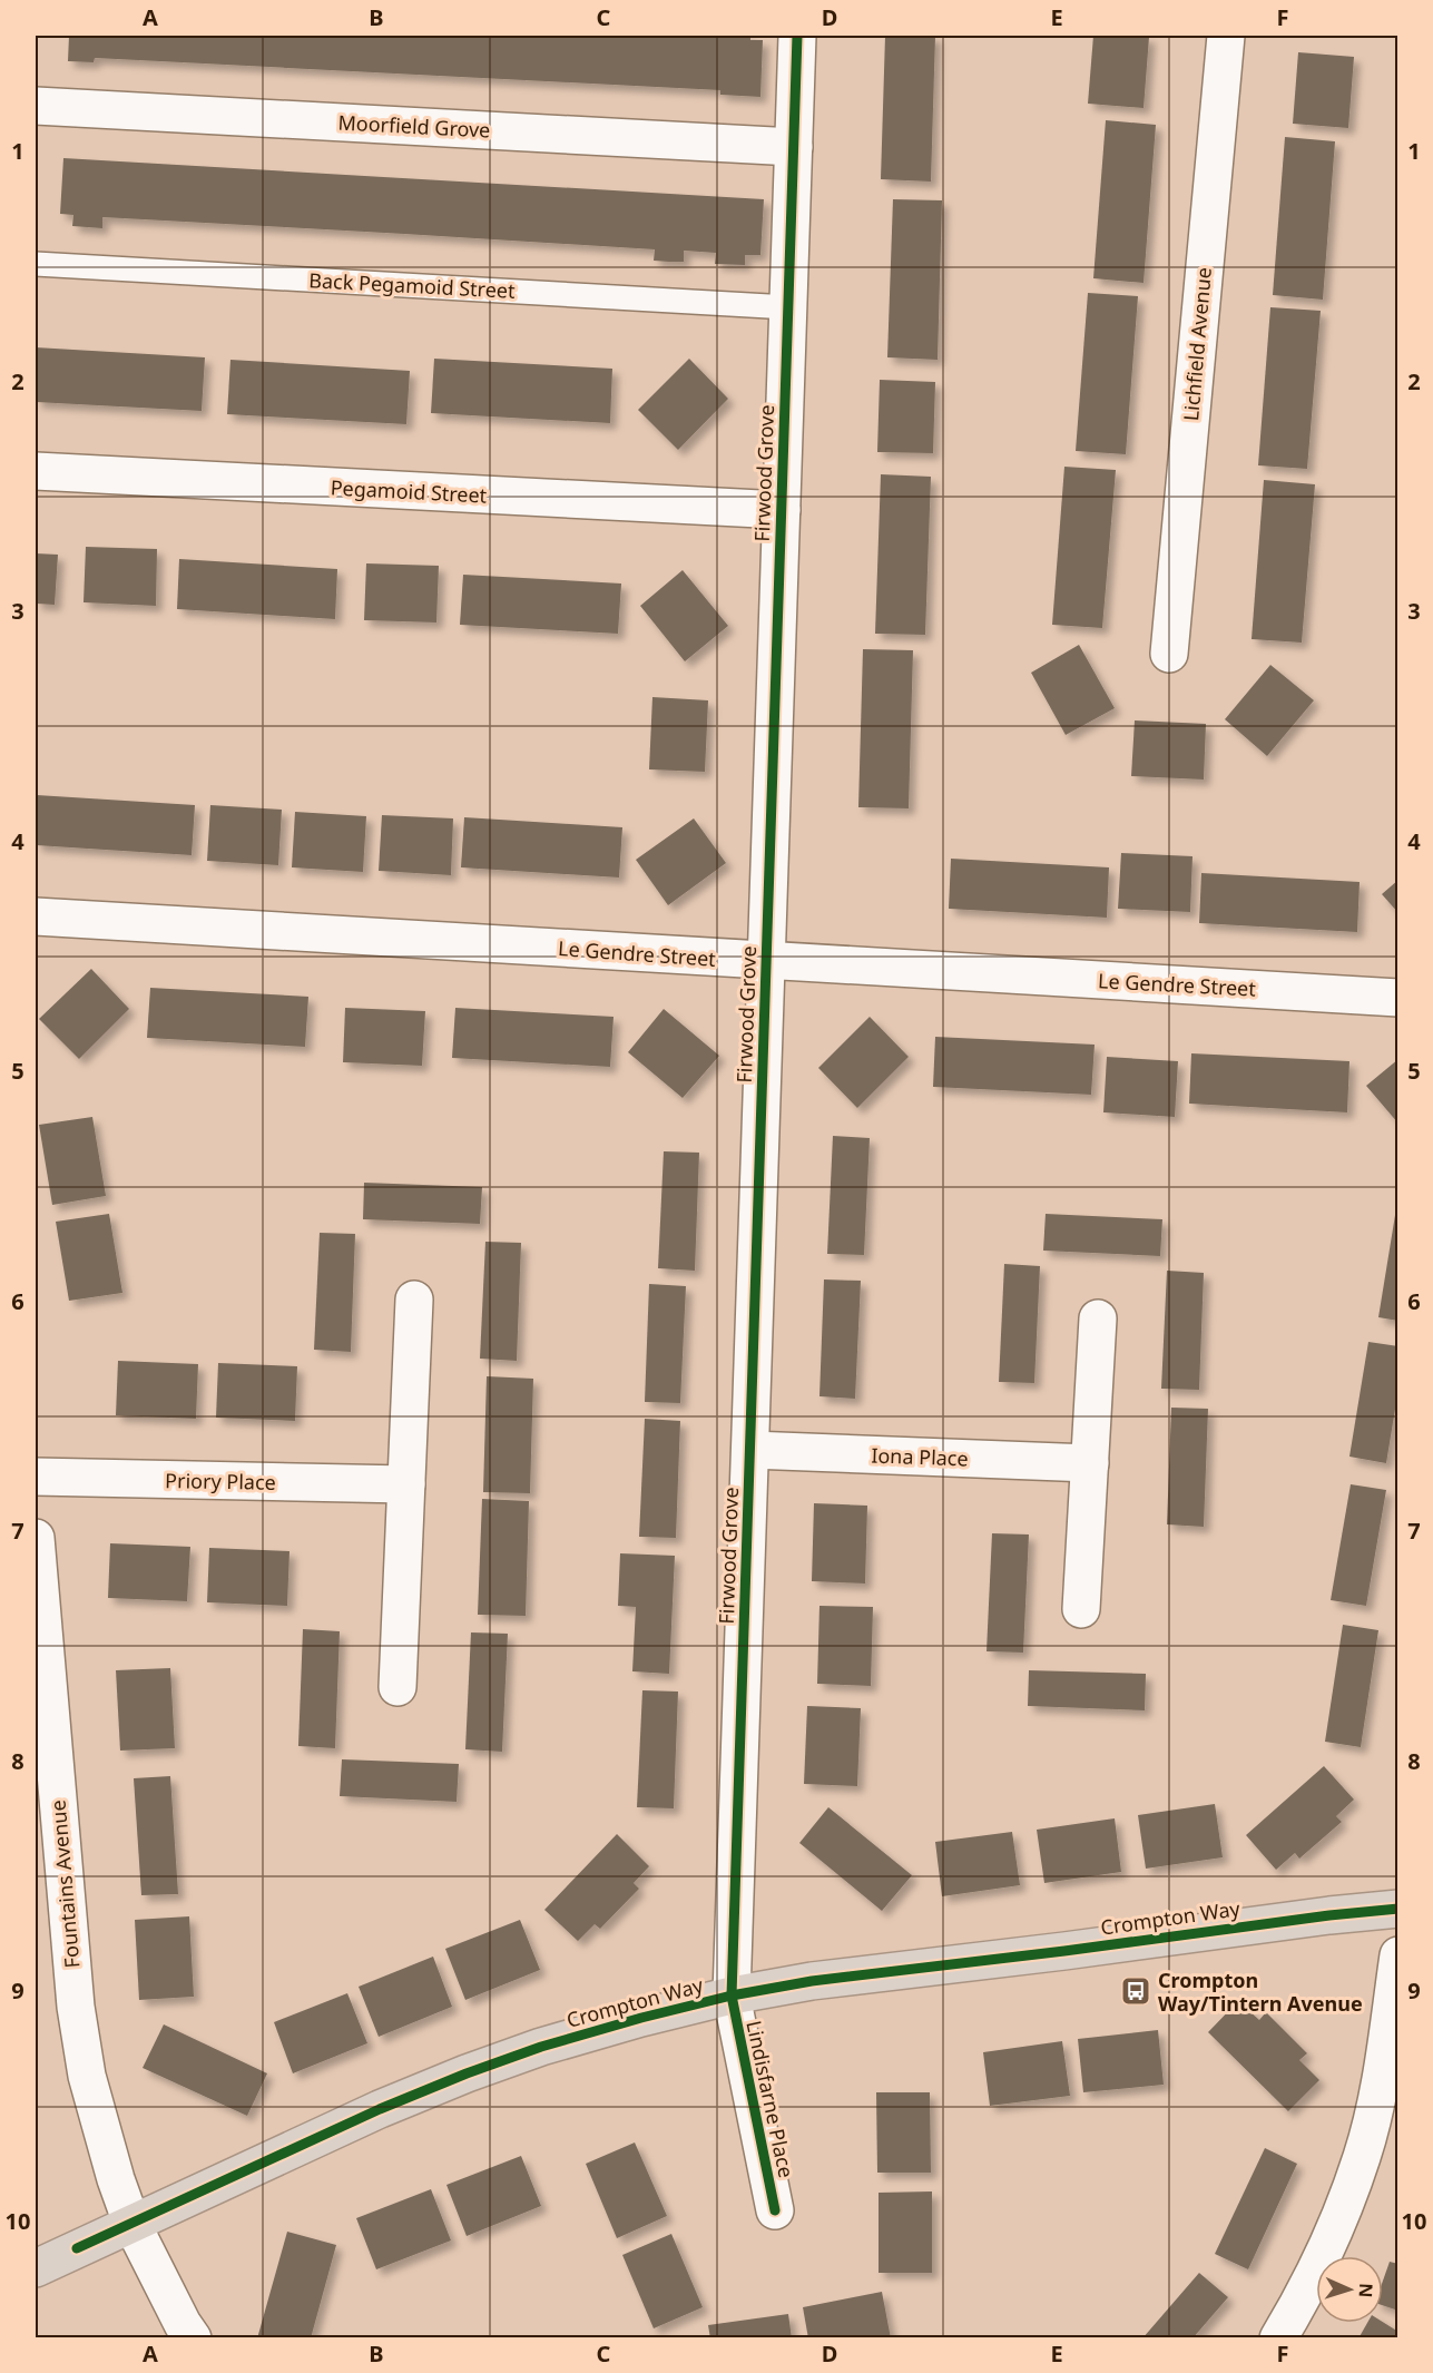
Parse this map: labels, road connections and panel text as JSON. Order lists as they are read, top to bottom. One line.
{"streets":{"highway":["Crompton Way"],"street":["Moorfield Grove","Lichfield Avenue","Firwood Grove","Pegamoid Street","Le Gendre Street","Iona Place","Priory Place","Fountains Avenue","Lindisfarne Place"],"lane":["Back Pegamoid Street"]},"crossings":[["Moorfield Grove","Firwood Grove"],["Back Pegamoid Street","Firwood Grove"],["Firwood Grove","Pegamoid Street"],["Firwood Grove","Le Gendre Street"],["Firwood Grove","Iona Place"],["Firwood Grove","Crompton Way"],["Firwood Grove","Lindisfarne Place"],["Fountains Avenue","Crompton Way"],["Crompton Way","Lindisfarne Place"]],"places":{"bus stop":["Crompton Way/Tintern Avenue"]},"north":"right","grid":{"columns":["A","B","C","D","E","F"],"rows":["1","2","3","4","5","6","7","8","9","10"]}}
